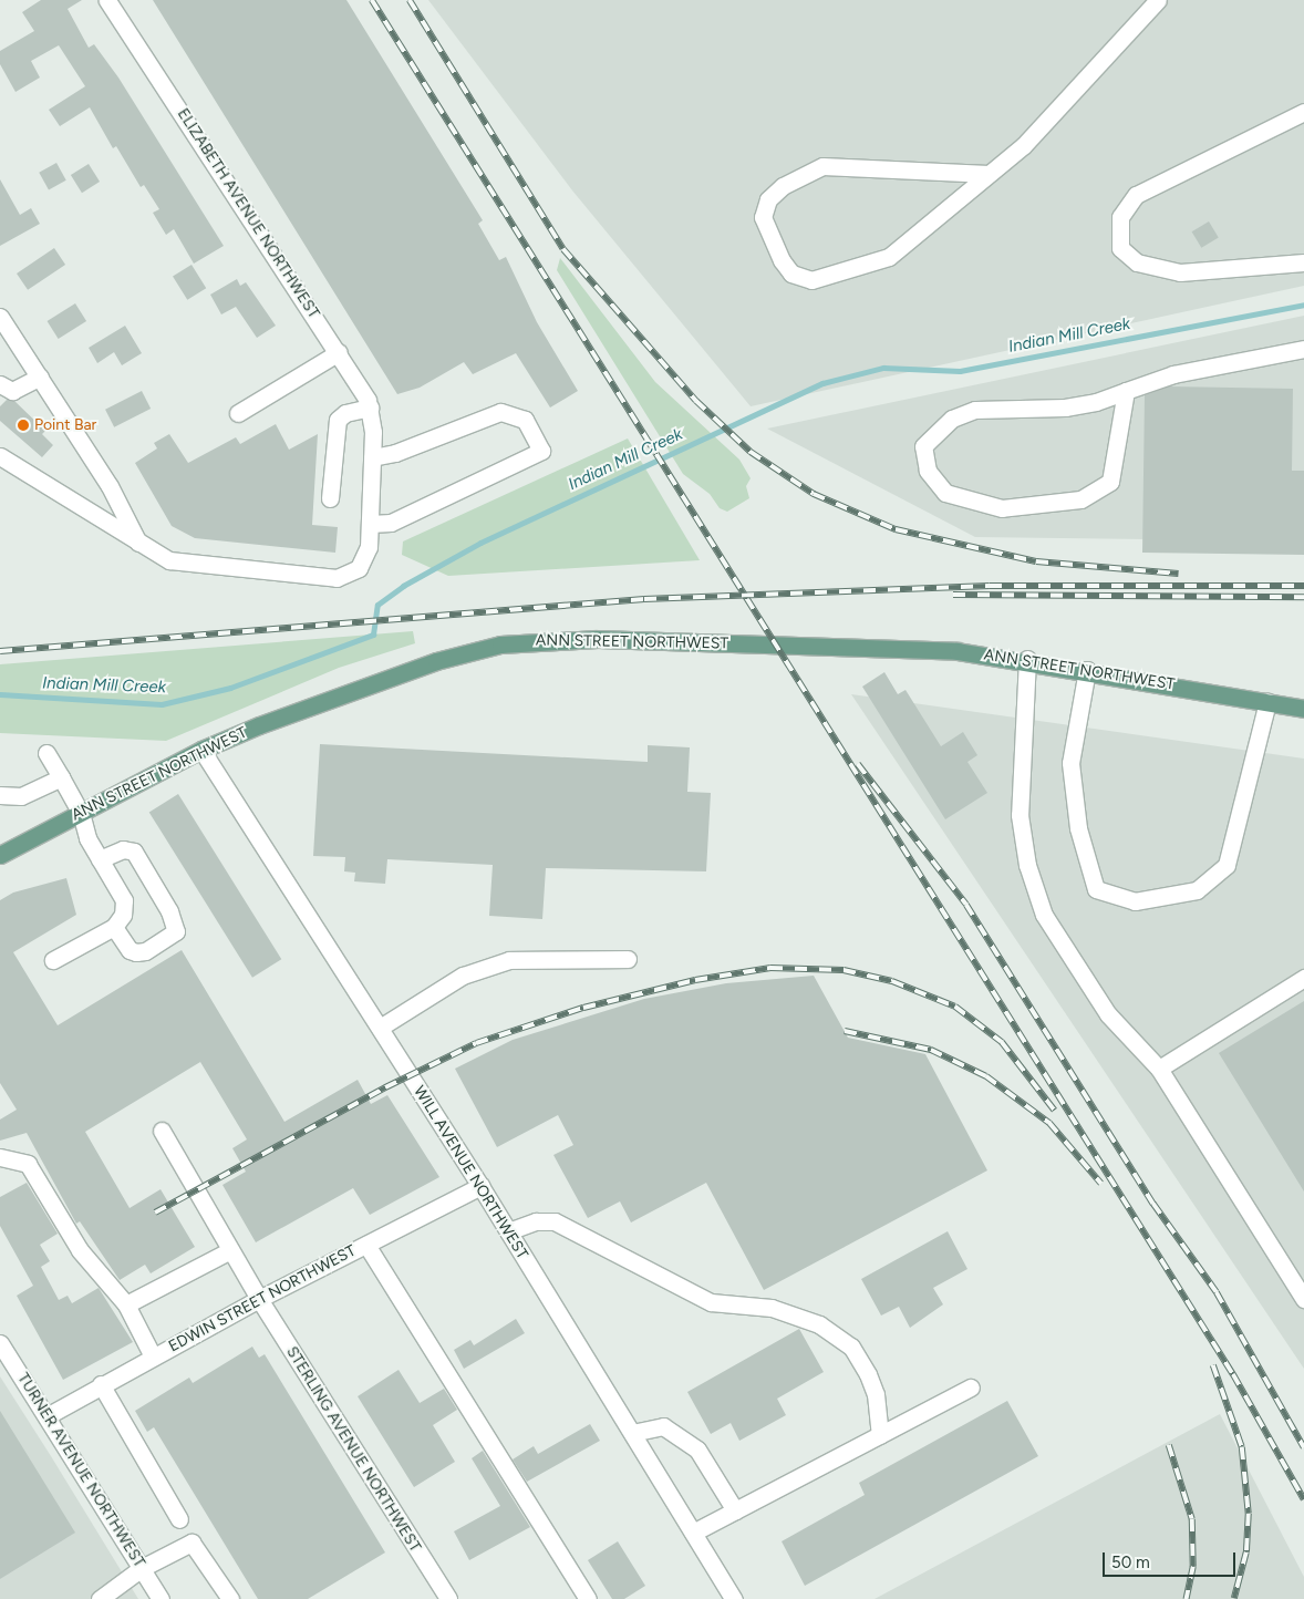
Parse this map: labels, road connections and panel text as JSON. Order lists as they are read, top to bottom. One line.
{"streets":{"main road":["ANN STREET NORTHWEST"],"street":["ELIZABETH AVENUE NORTHWEST","WILL AVENUE NORTHWEST","EDWIN STREET NORTHWEST","STERLING AVENUE NORTHWEST","TURNER AVENUE NORTHWEST"]},"crossings":[["ANN STREET NORTHWEST","WILL AVENUE NORTHWEST"],["WILL AVENUE NORTHWEST","EDWIN STREET NORTHWEST"],["EDWIN STREET NORTHWEST","STERLING AVENUE NORTHWEST"],["EDWIN STREET NORTHWEST","TURNER AVENUE NORTHWEST"]],"water":["Indian Mill Creek"],"places":["Point Bar"],"scale_bar":"50 m"}
